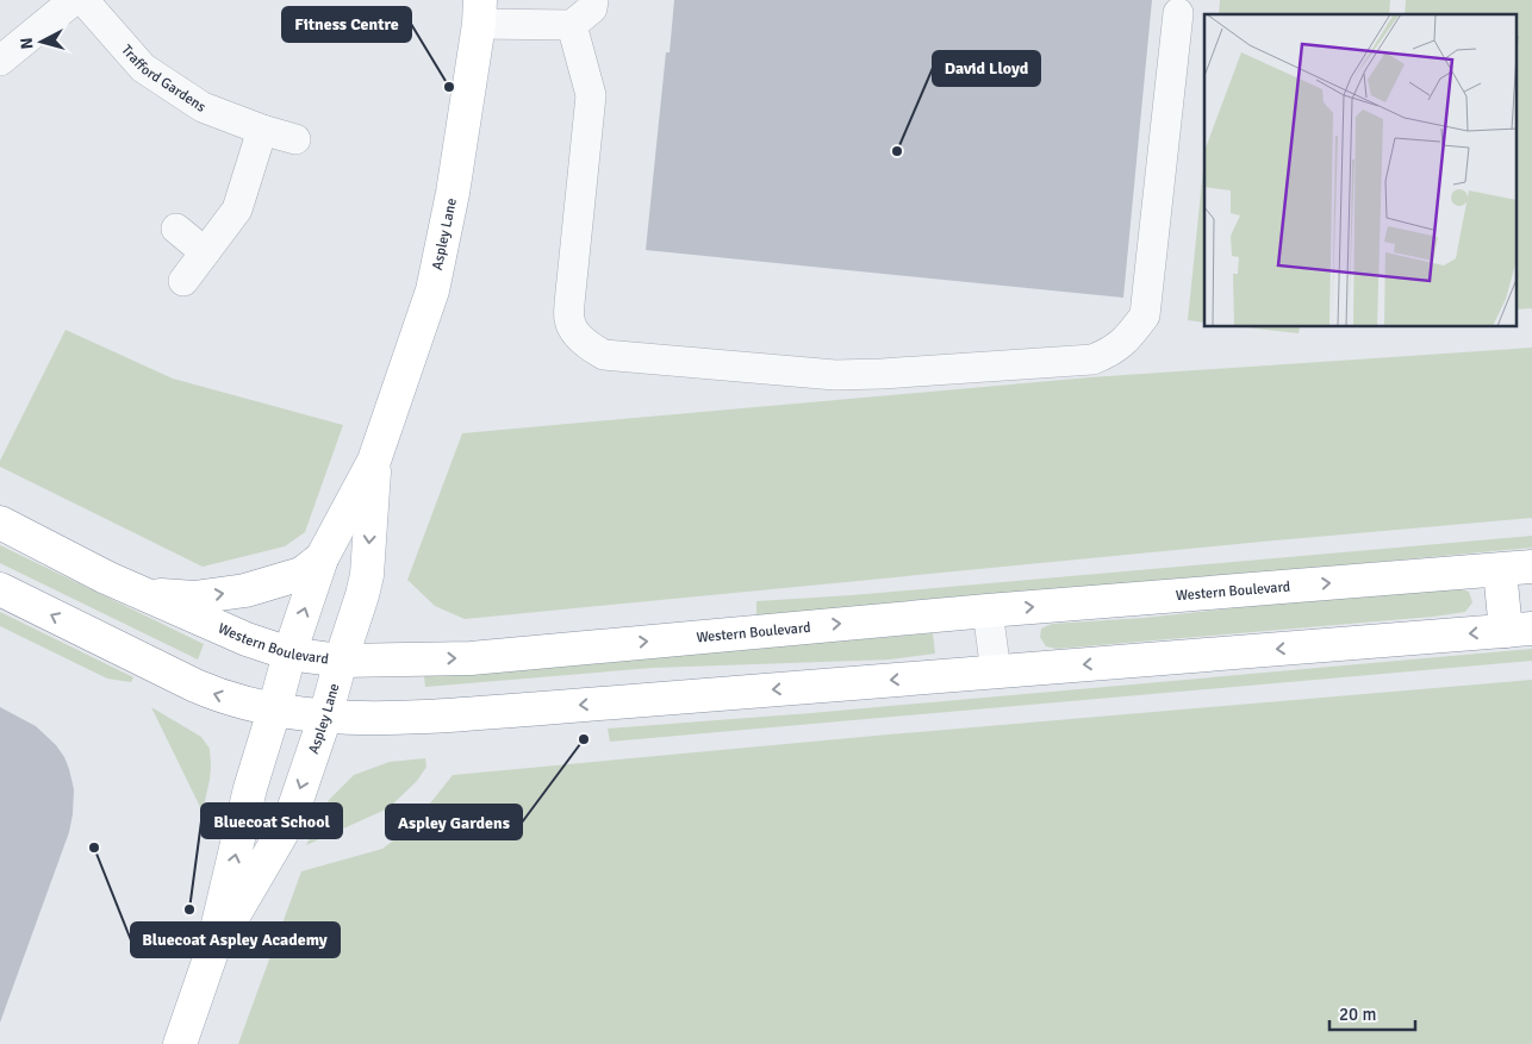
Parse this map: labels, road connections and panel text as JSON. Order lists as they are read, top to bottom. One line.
{"streets":{"main road":["Aspley Lane","Western Boulevard"],"street":["Trafford Gardens"]},"crossings":[["Aspley Lane","Western Boulevard"]],"places":["Fitness Centre","David Lloyd","Aspley Gardens","Bluecoat Aspley Academy","Bluecoat School"],"scale_bar":"20 m","north":"left"}
